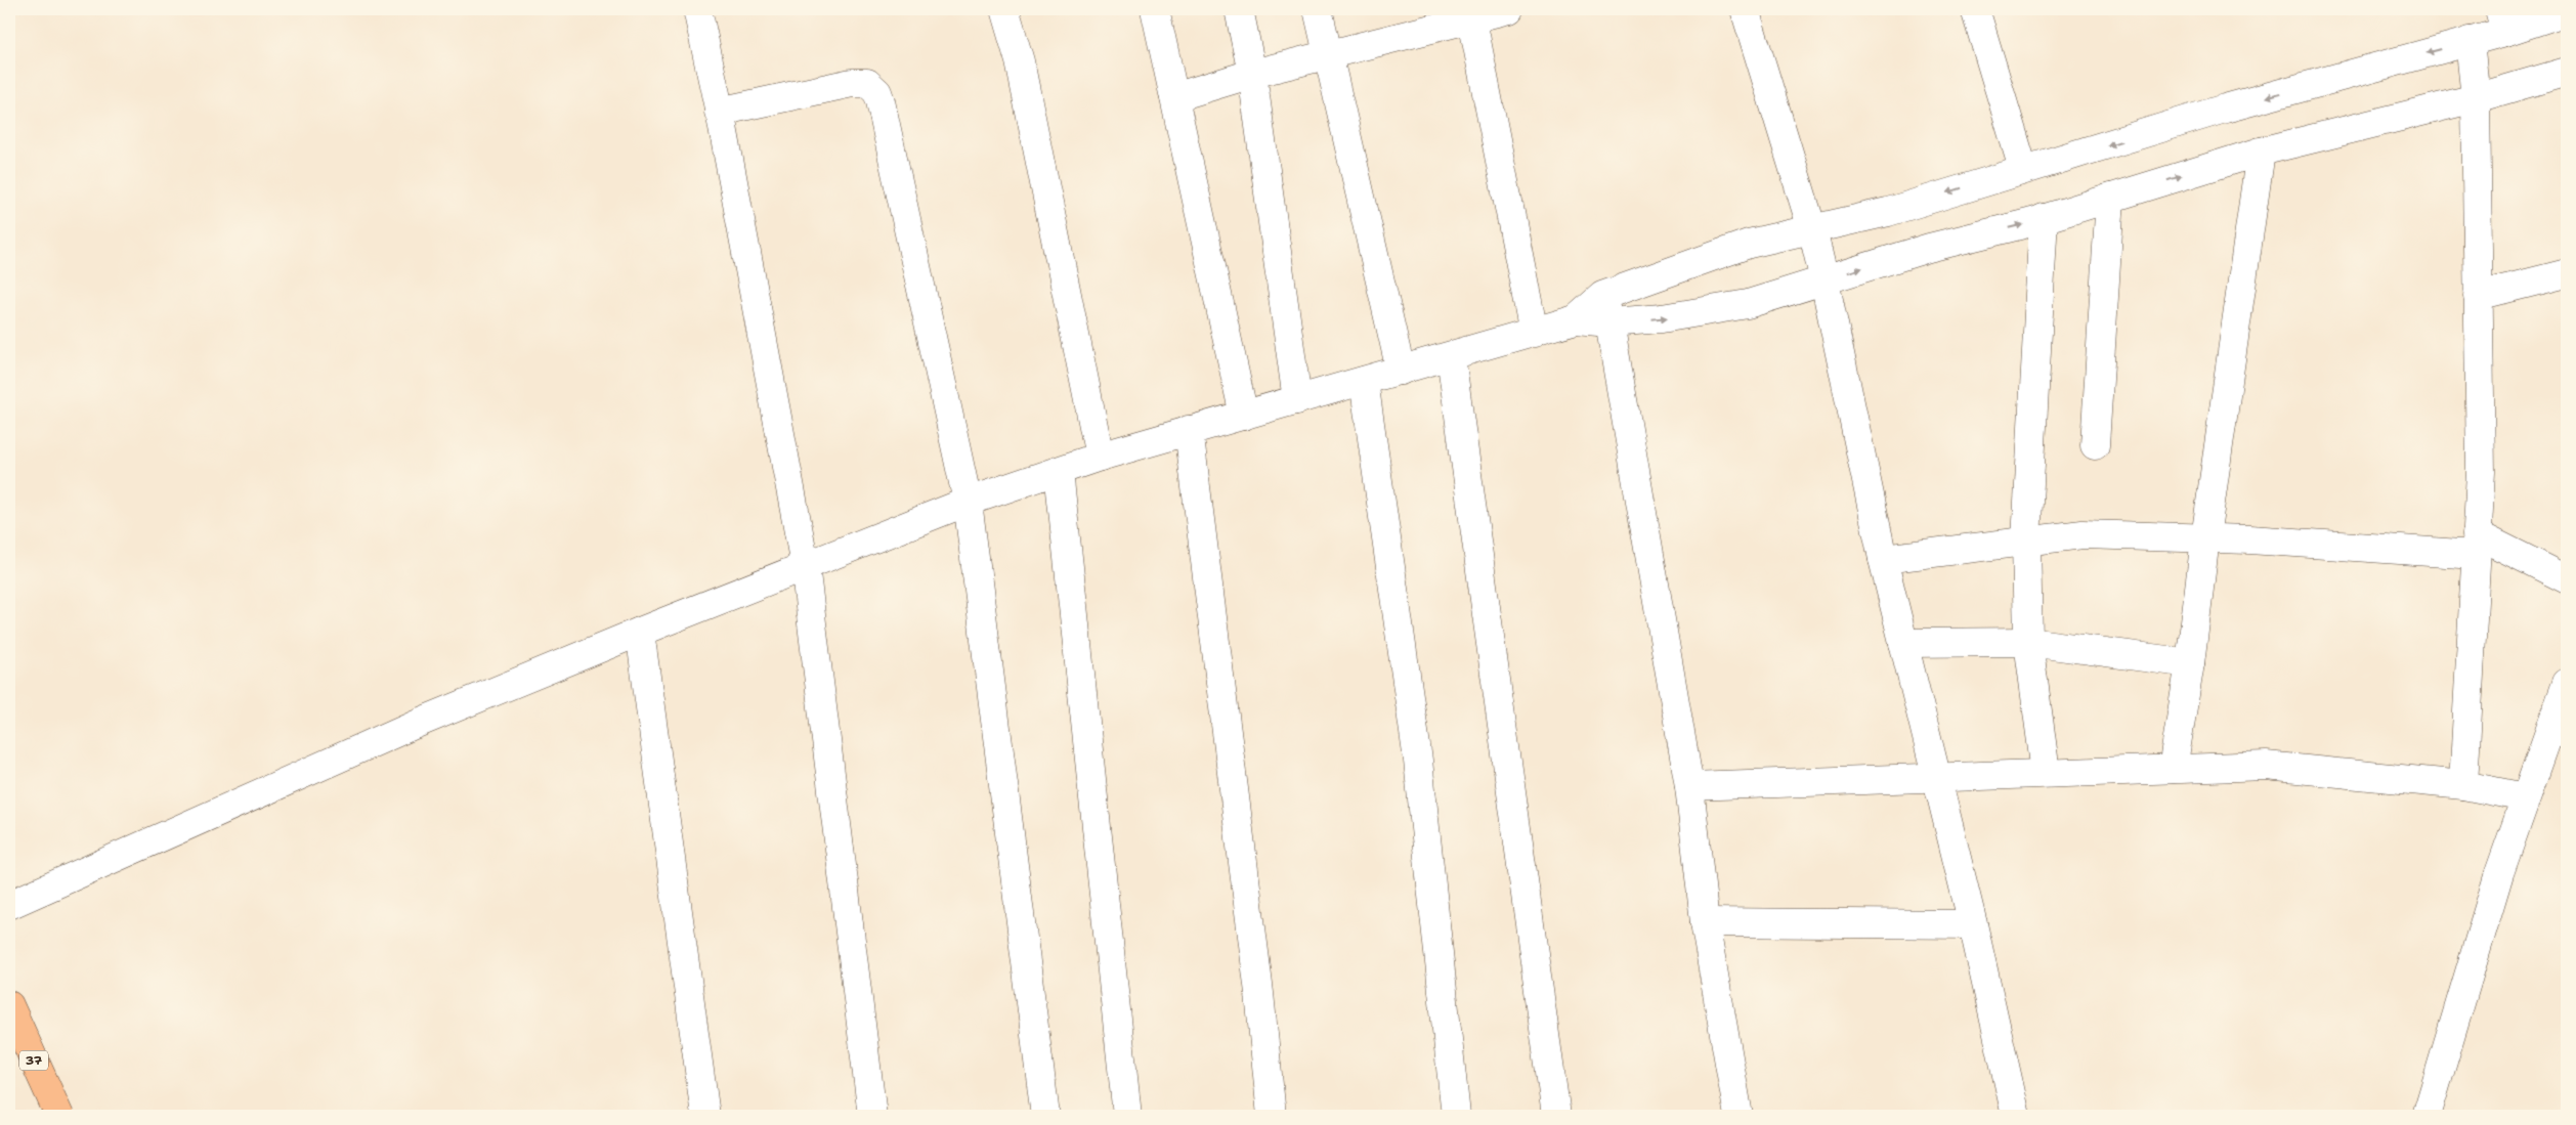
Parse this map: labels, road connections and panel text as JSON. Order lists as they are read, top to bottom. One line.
{"streets":{"highway":["37"]}}
